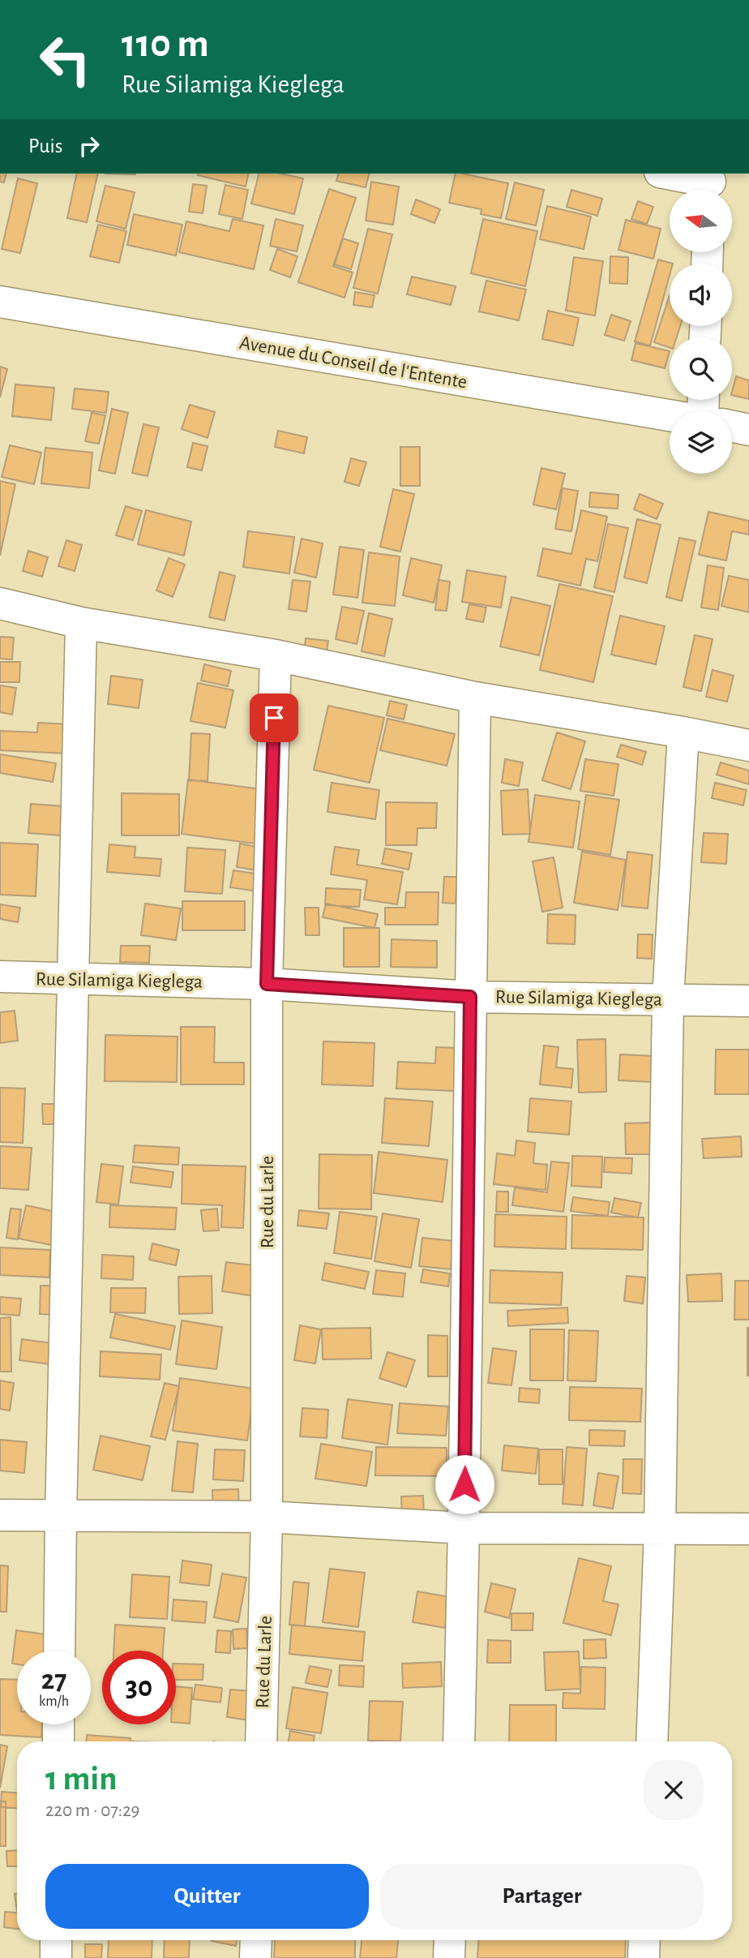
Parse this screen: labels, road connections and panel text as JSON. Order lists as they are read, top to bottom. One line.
{"streets":{"street":["Avenue du Conseil de l'Entente","Rue Silamiga Kieglega","Rue du Larle"]},"crossings":[["Rue Silamiga Kieglega","Rue du Larle"]],"north":"left","page":{"turn":["110 m","Rue Silamiga Kieglega"],"then":"Puis","speed":"27 km/h","limit":"30","heading":["1 min","220 m · 07:29"],"buttons":["Quitter","Partager"]}}
